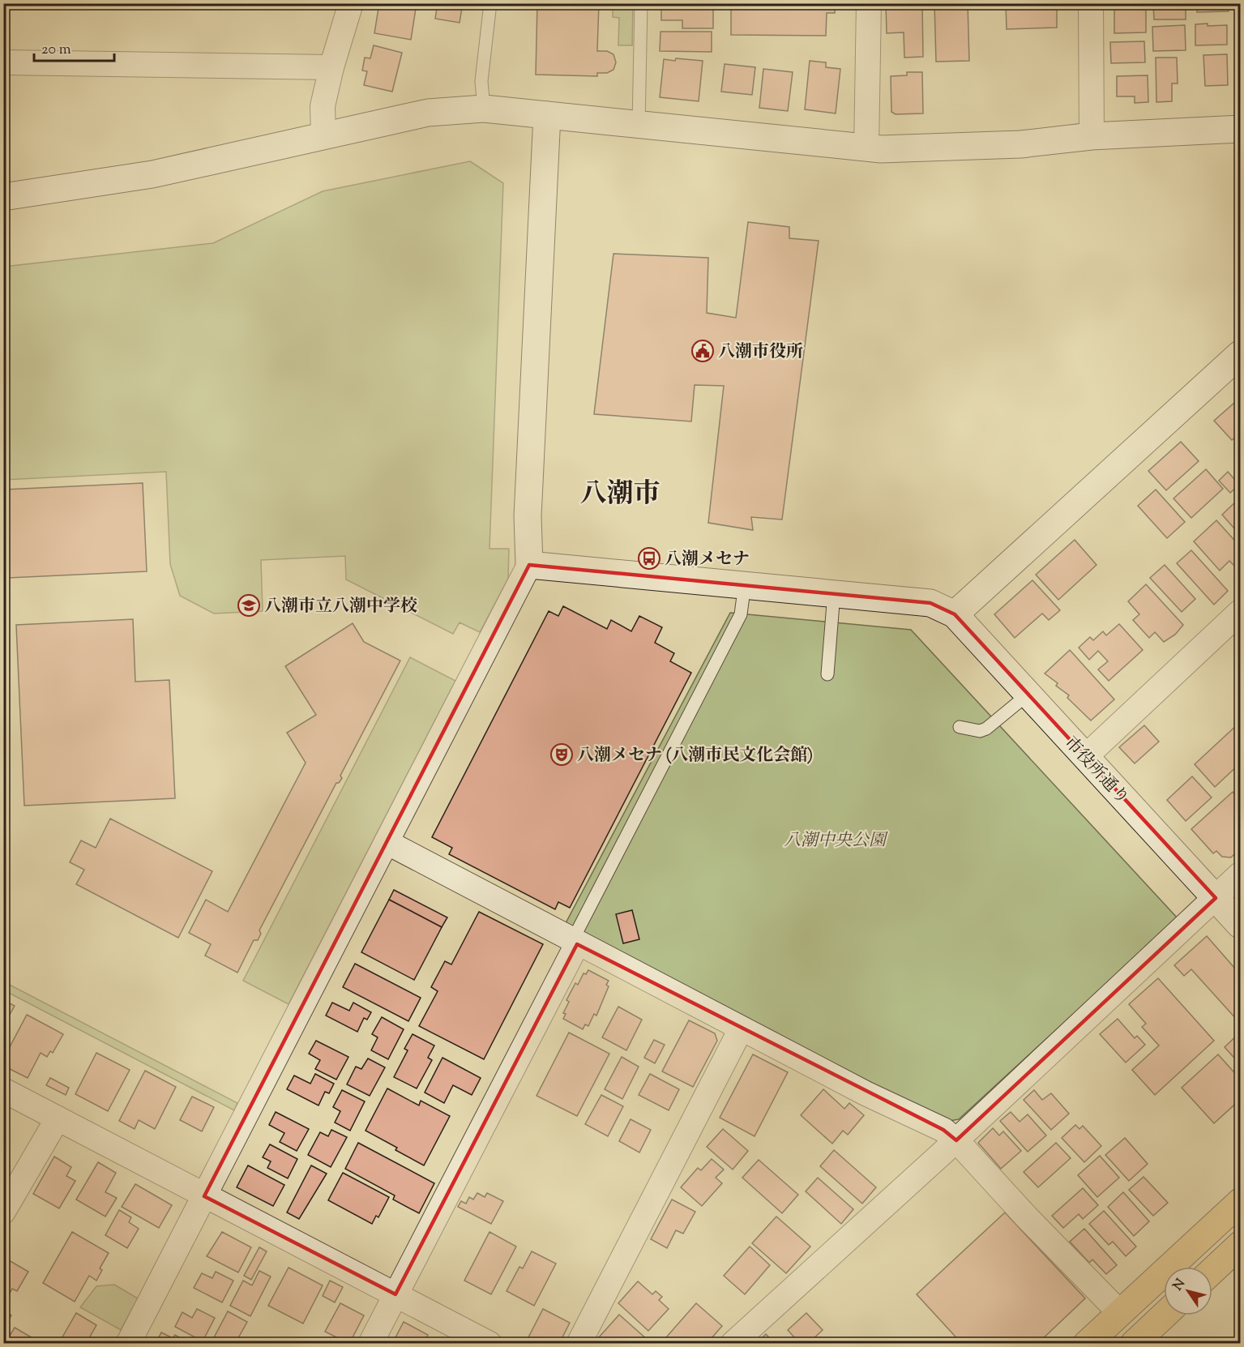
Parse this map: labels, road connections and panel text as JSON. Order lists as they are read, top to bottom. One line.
{"streets":{"street":["市役所通り"]},"districts":["八潮市"],"parks":["八潮中央公園"],"places":{"public building":["八潮市役所"],"bus stop":["八潮メセナ"],"school or university":["八潮市立八潮中学校"],"theatre":["八潮メセナ (八潮市民文化会館)"]},"scale_bar":"20 m","north":"top left"}
